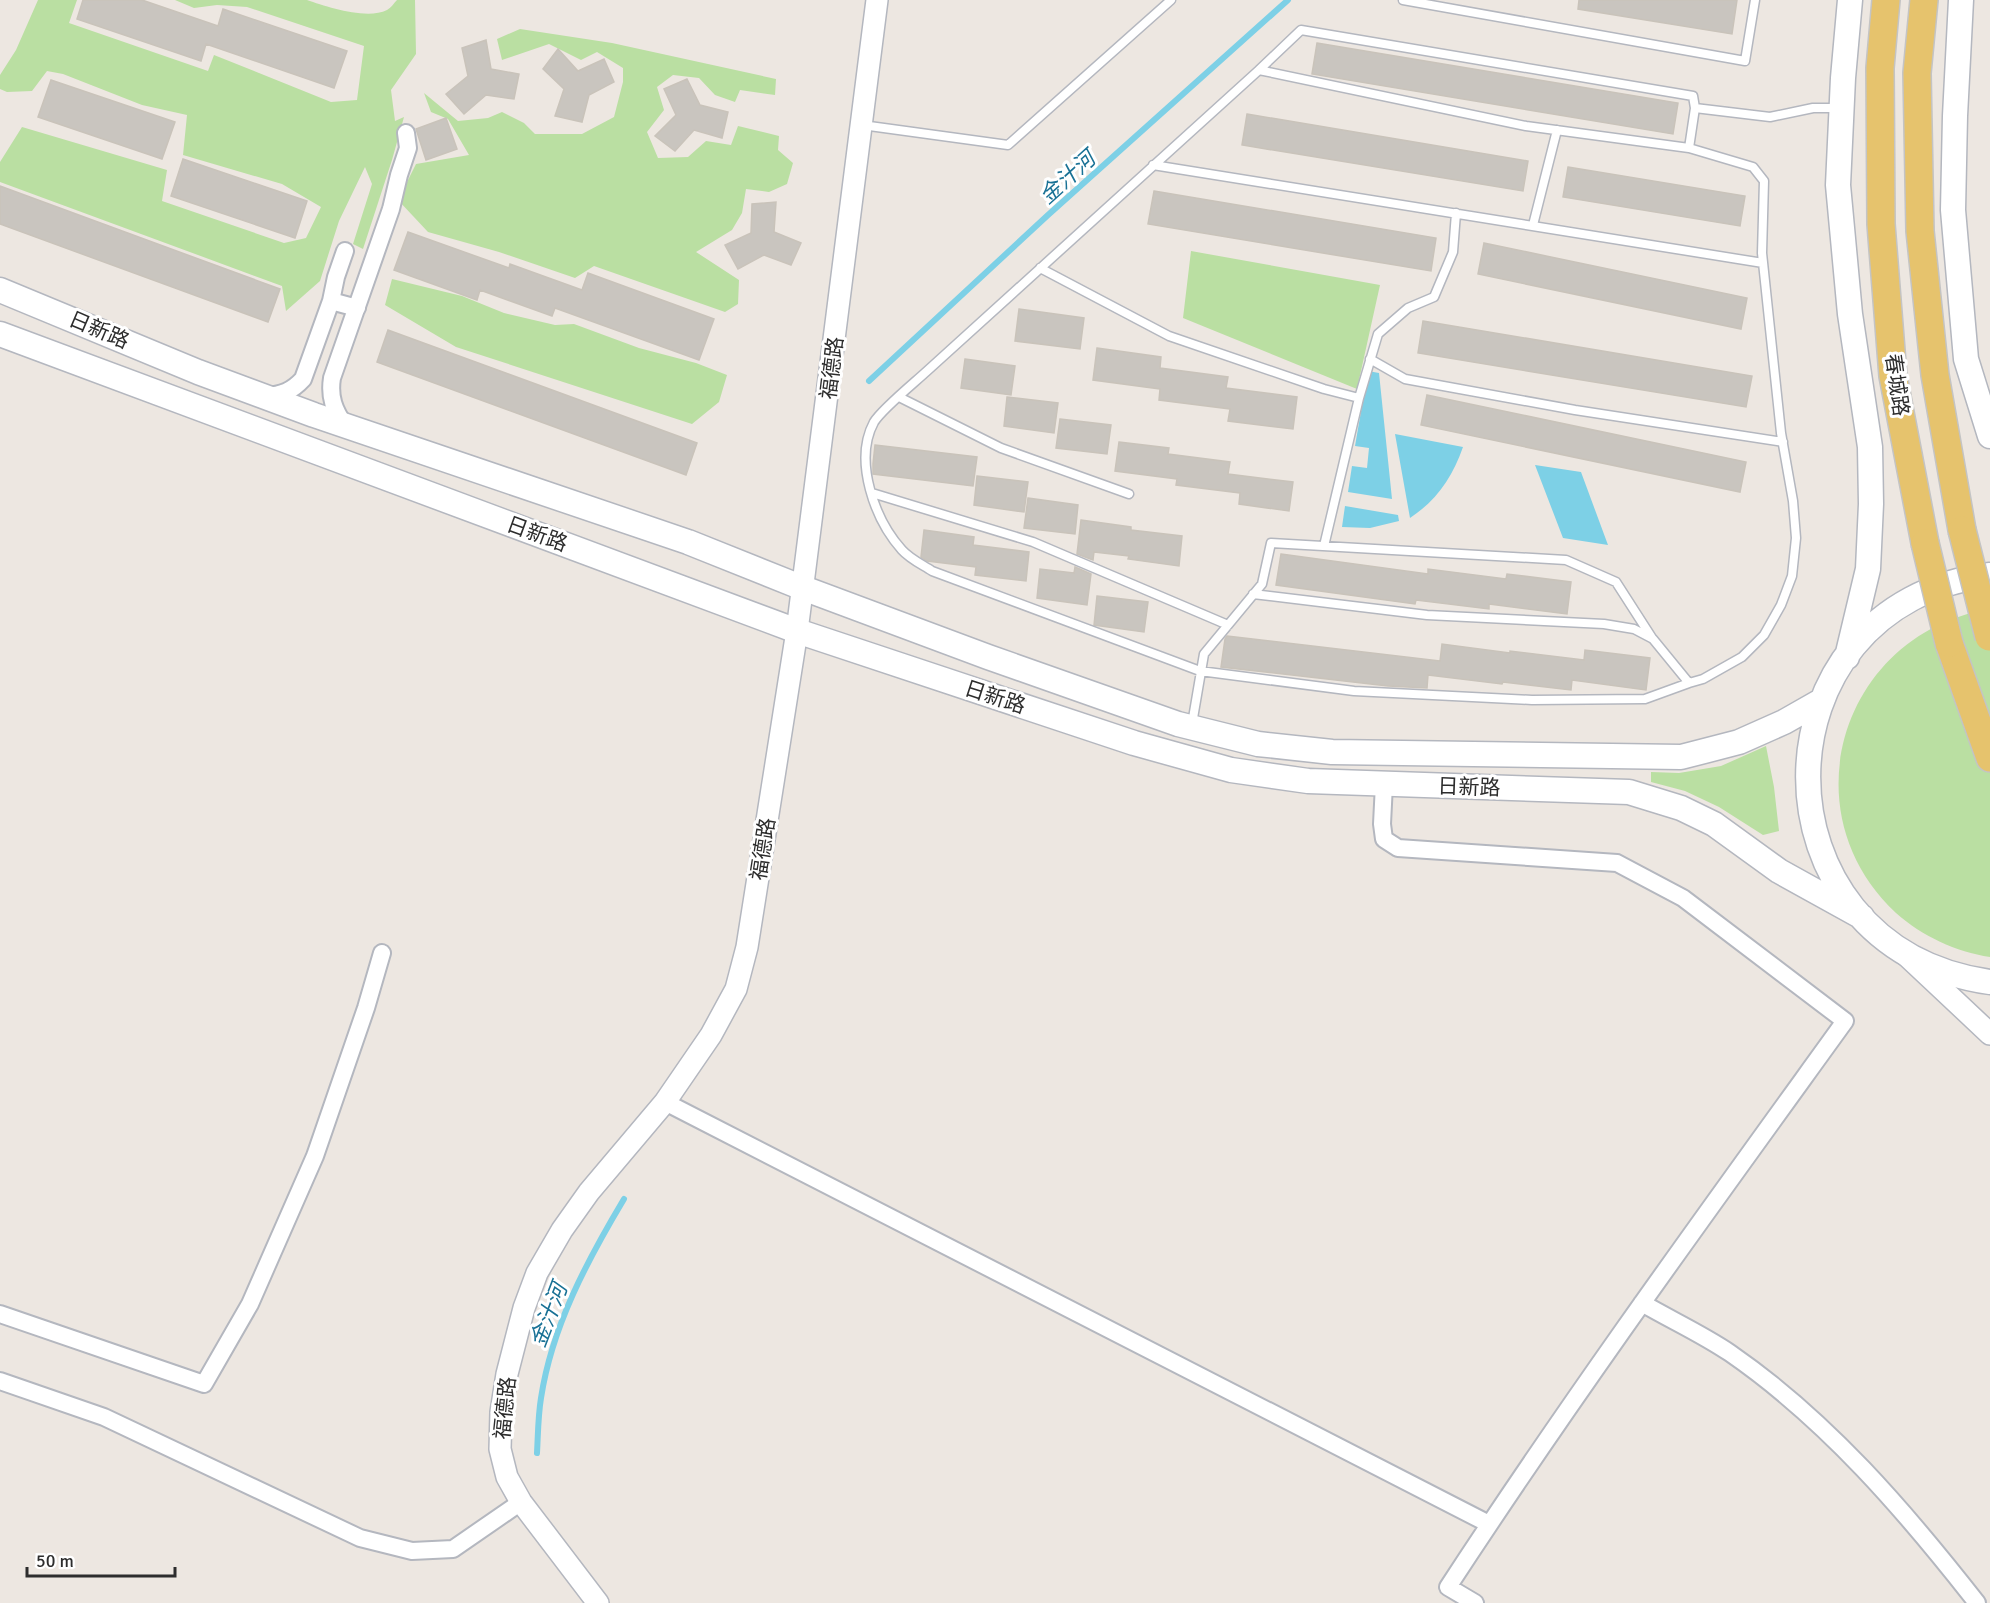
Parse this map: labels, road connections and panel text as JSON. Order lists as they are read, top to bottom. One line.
{"streets":{"main road":["日新路","春城路"],"street":["福德路"]},"crossings":[["日新路","福德路"]],"water":["金汁河"],"scale_bar":"50 m"}
